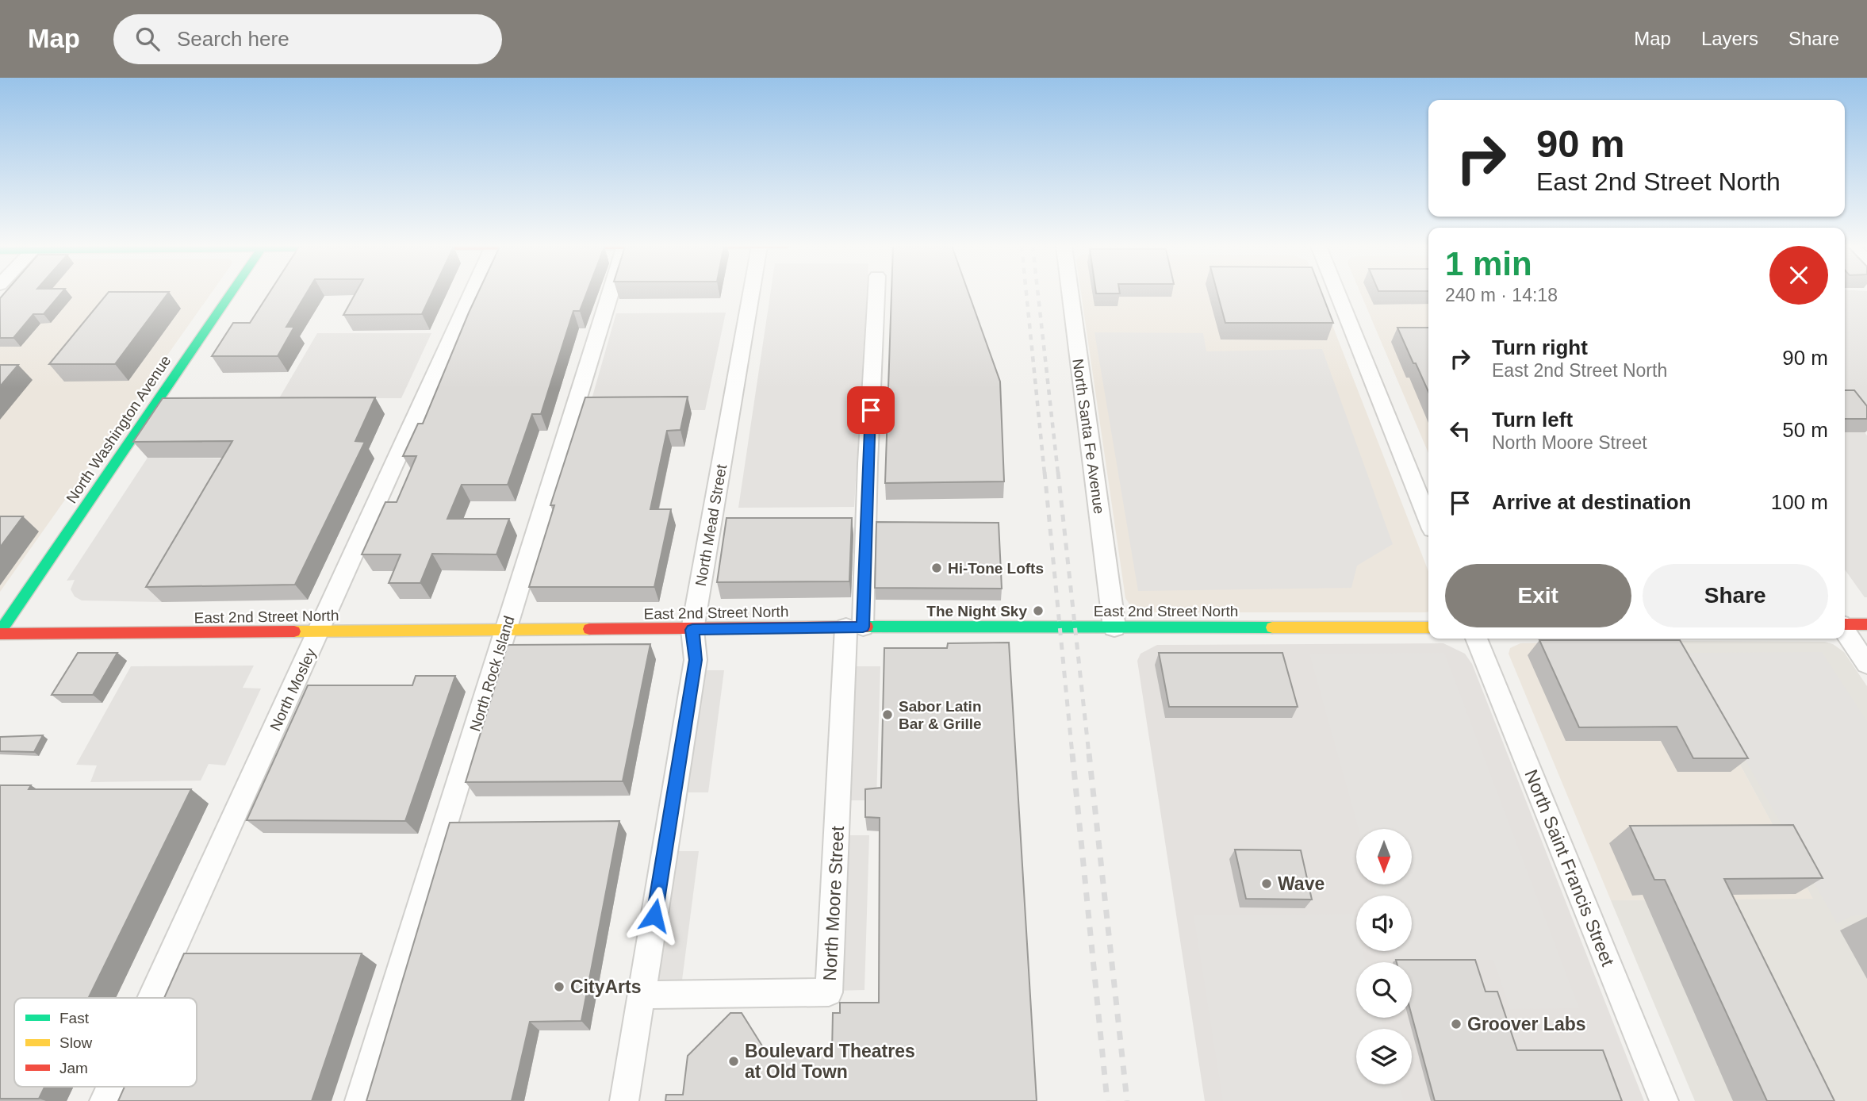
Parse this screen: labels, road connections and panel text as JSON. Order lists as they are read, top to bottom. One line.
{"streets":{"street":["North Washington Avenue","North Santa Fe Avenue","North Mead Street","East 2nd Street North","North Rock Island","North Mosley","North Saint Francis Street","North Moore Street"]},"crossings":[["North Washington Avenue","East 2nd Street North"],["North Santa Fe Avenue","East 2nd Street North"],["North Mead Street","East 2nd Street North"],["North Mead Street","North Moore Street"],["East 2nd Street North","North Rock Island"],["East 2nd Street North","North Mosley"],["East 2nd Street North","North Moore Street"]],"places":["Hi-Tone Lofts","The Night Sky","Sabor Latin Bar & Grille","Wave","CityArts","Groover Labs","Boulevard Theatres at Old Town"],"legend":["Fast","Slow","Jam"],"north":"bottom","page":{"header":"Map","search":"Search here","nav":["Map","Layers","Share"],"turn":["90 m","East 2nd Street North"],"heading":["1 min","240 m · 14:18"],"list":[{"name":"Turn right","note":"East 2nd Street North","value":"90 m"},{"name":"Turn left","note":"North Moore Street","value":"50 m"},{"name":"Arrive at destination","value":"100 m"}],"buttons":["Exit","Share"]}}
